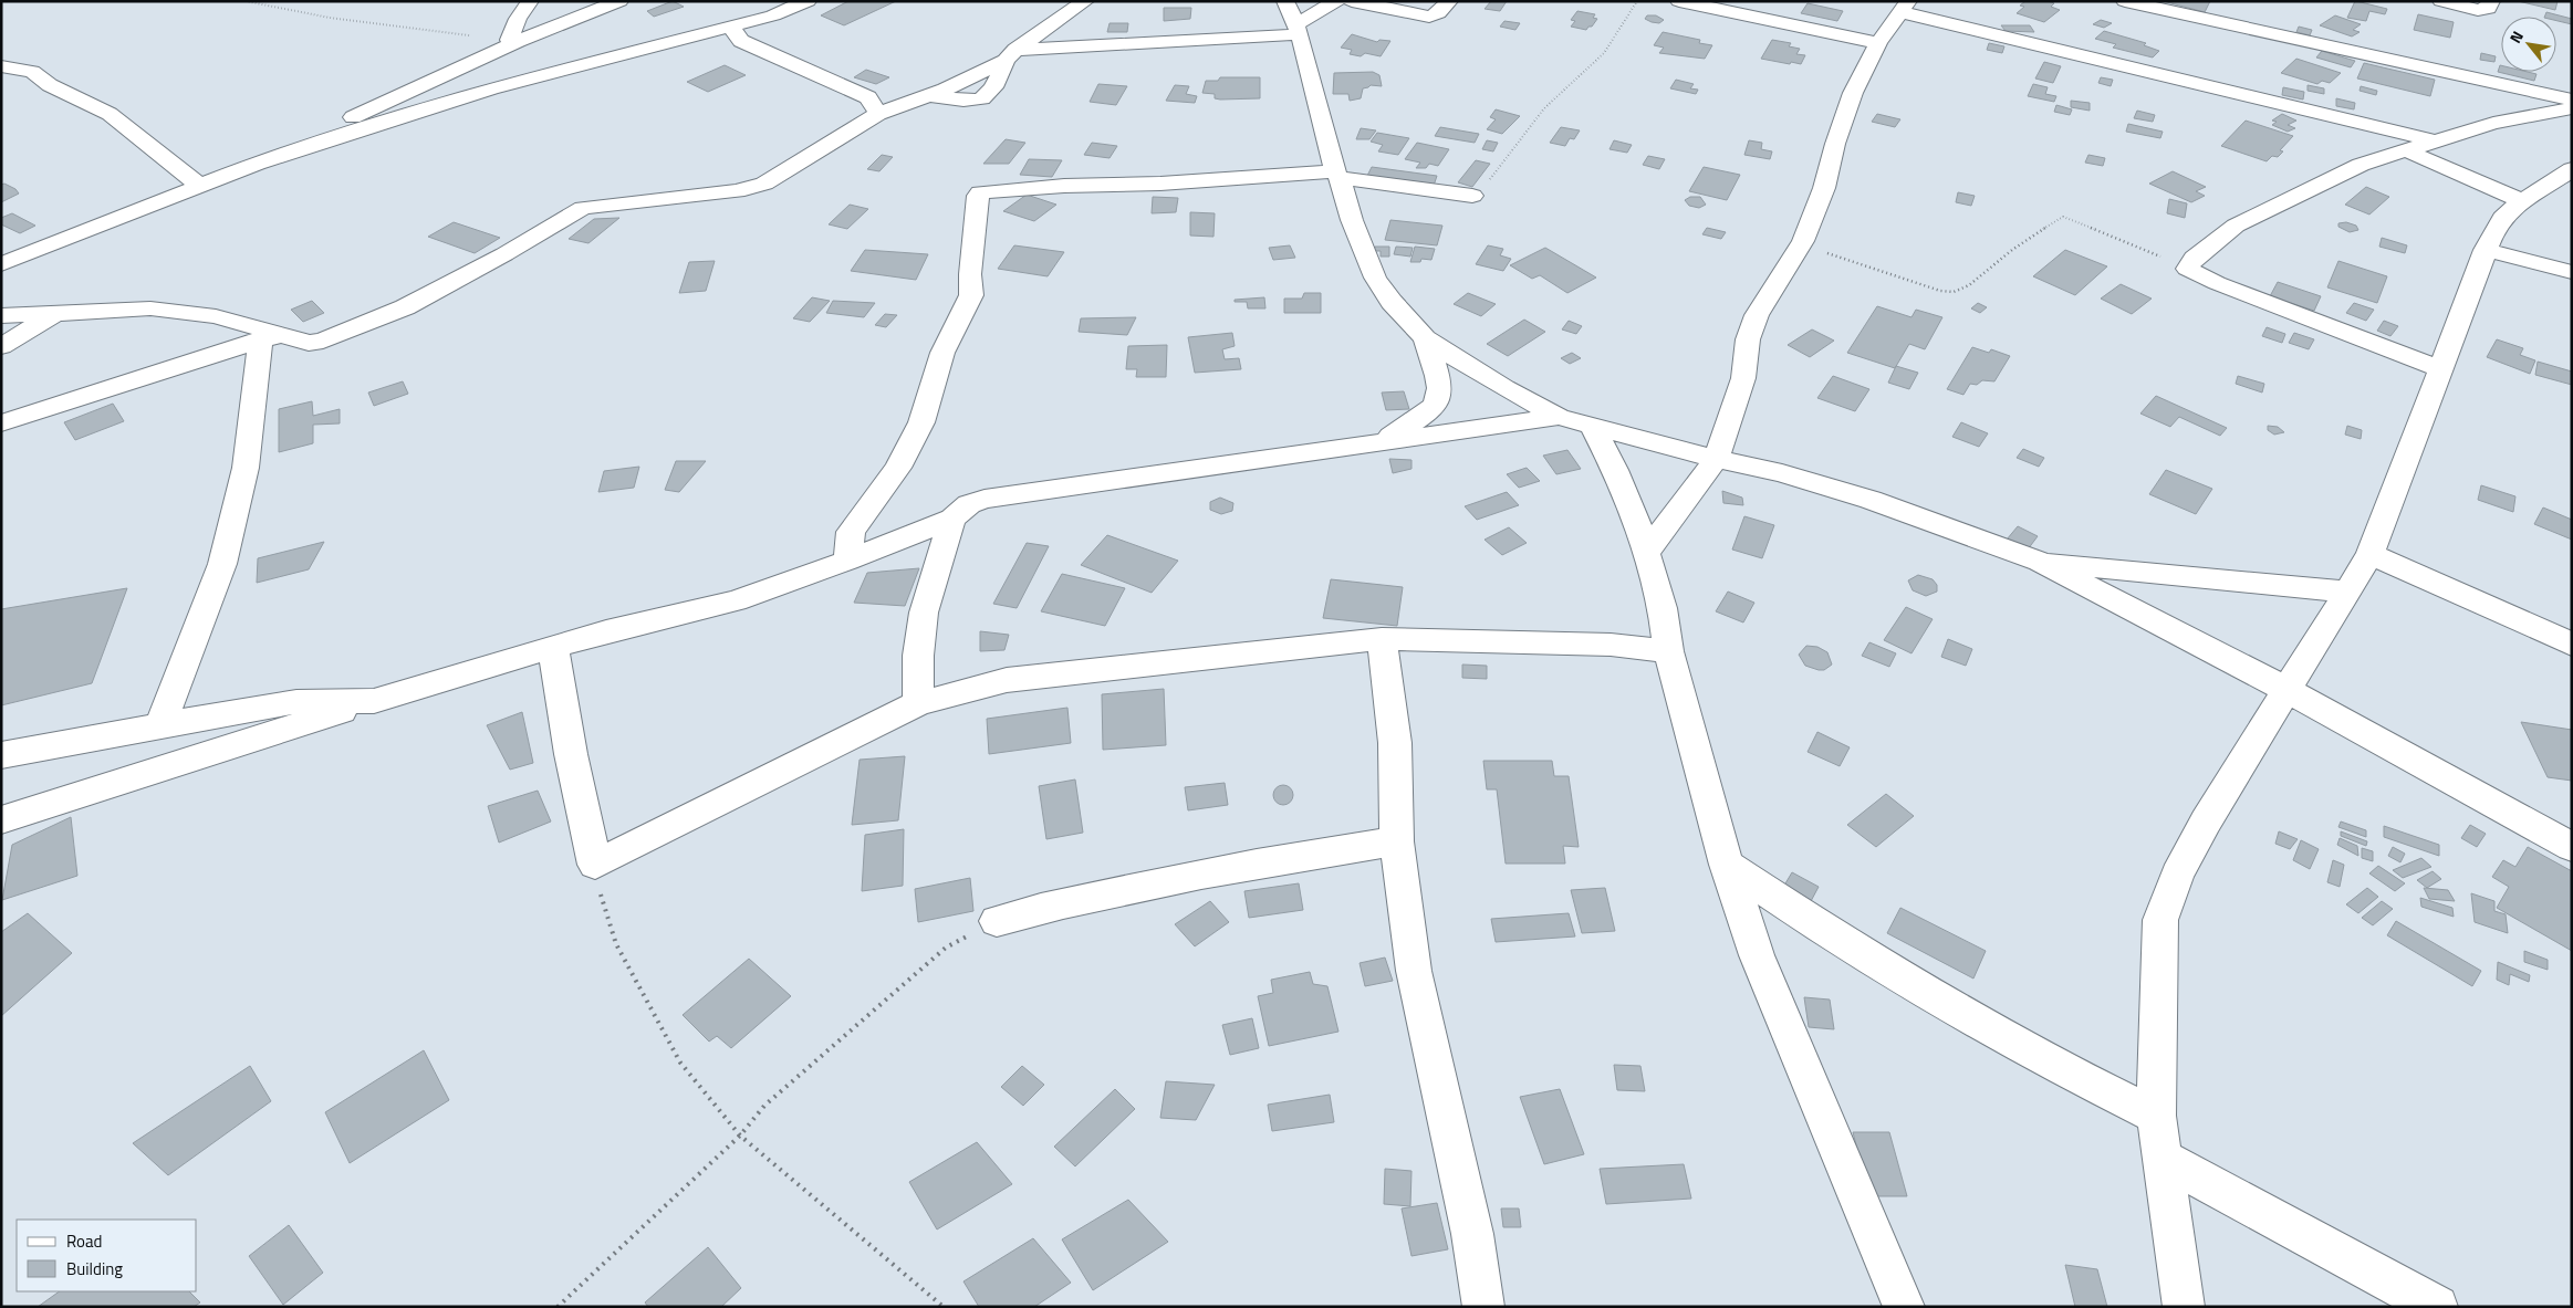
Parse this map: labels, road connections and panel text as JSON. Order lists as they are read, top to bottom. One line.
{"legend":["Road","Building"],"north":"top left"}
